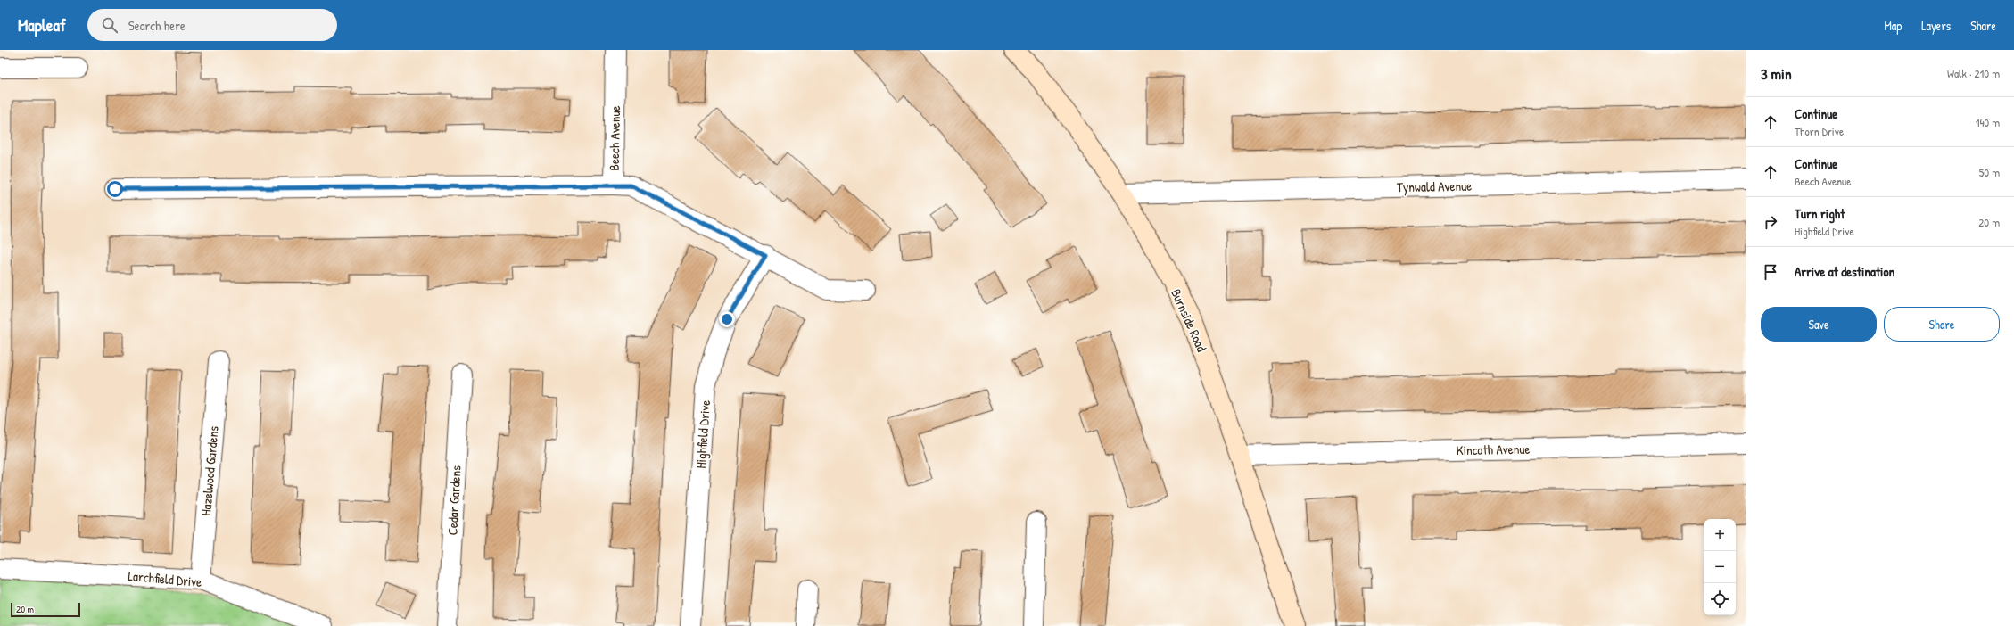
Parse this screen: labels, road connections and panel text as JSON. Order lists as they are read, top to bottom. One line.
{"streets":{"street":["Beech Avenue","Tynwald Avenue","Burnside Road","Highfield Drive","Kincath Avenue","Hazelwood Gardens","Cedar Gardens","Larchfield Drive"]},"crossings":[["Beech Avenue","Highfield Drive"],["Tynwald Avenue","Burnside Road"],["Burnside Road","Kincath Avenue"],["Hazelwood Gardens","Larchfield Drive"]],"scale_bar":"20 m","page":{"header":"Mapleaf","search":"Search here","nav":["Map","Layers","Share"],"heading":["3 min","Walk · 210 m"],"list":[["Continue","Thorn Drive","140 m"],["Continue","Beech Avenue","50 m"],["Turn right","Highfield Drive","20 m"],"Arrive at destination"],"buttons":["Save","Share"],"map_buttons":["+","−"],"scale":"20 m"}}
